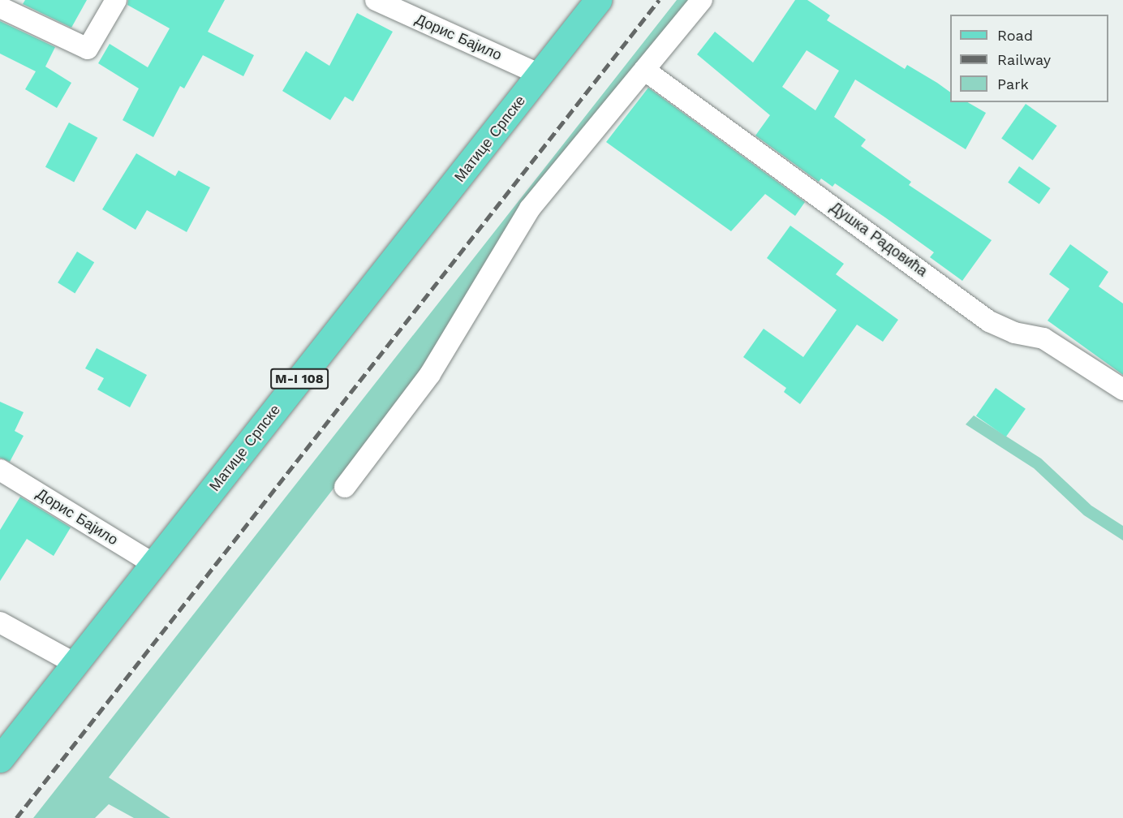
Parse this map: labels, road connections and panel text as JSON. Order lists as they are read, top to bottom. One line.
{"streets":{"main road":["Матице Српске","M-I 108"],"street":["Дорис Бајило","Душка Радовића"]},"crossings":[["Дорис Бајило","Матице Српске"]],"legend":["Road","Railway","Park"]}
